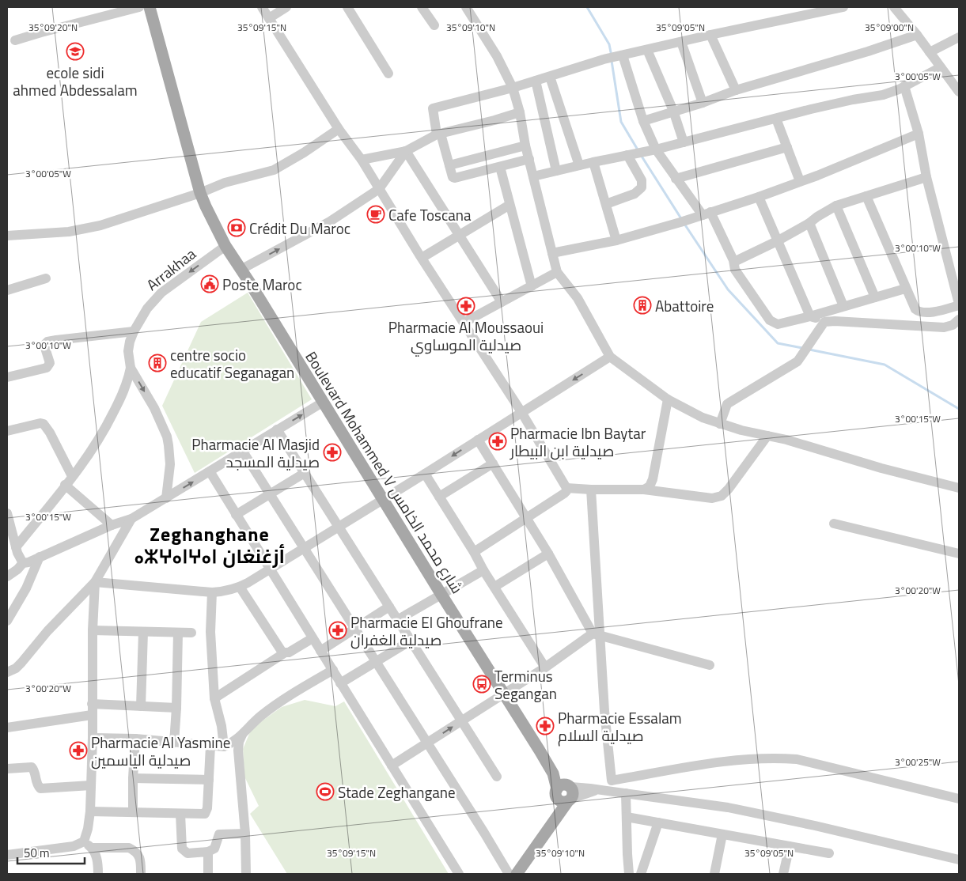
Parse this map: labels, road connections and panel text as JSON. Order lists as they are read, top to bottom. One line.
{"streets":{"main road":["Boulevard Mohammed V شارع محمد الخامس"],"street":["Arrakhaa"]},"crossings":[["Arrakhaa","Boulevard Mohammed V شارع محمد الخامس"]],"districts":["Zeghanghane ⴰⵣⵖⴰⵏⵖⴰⵏ أزغنغان"],"places":{"school or university":["ecole sidi ahmed Abdessalam"],"cafe":["Cafe Toscana"],"bank":["Crédit Du Maroc"],"public building":["Poste Maroc"],"building":["Abattoire","centre socio educatif Seganagan"],"pharmacy":["Pharmacie Al Moussaoui صيدلية الموساوي","Pharmacie Ibn Baytar صيدلية ابن البيطار","Pharmacie Al Masjid صيدلية المسجد","Pharmacie El Ghoufrane صيدلية الغفران","Pharmacie Essalam صيدلية السلام","Pharmacie Al Yasmine صيدلية الياسمين"],"bus stop":["Terminus Segangan"],"sports":["Stade Zeghangane"]},"scale_bar":"50 m","coordinates":["35°09'20\"N","35°09'15\"N","35°09'10\"N","35°09'05\"N","35°09'00\"N","3°00'05\"W","3°00'10\"W","3°00'15\"W","3°00'20\"W","3°00'25\"W"]}
